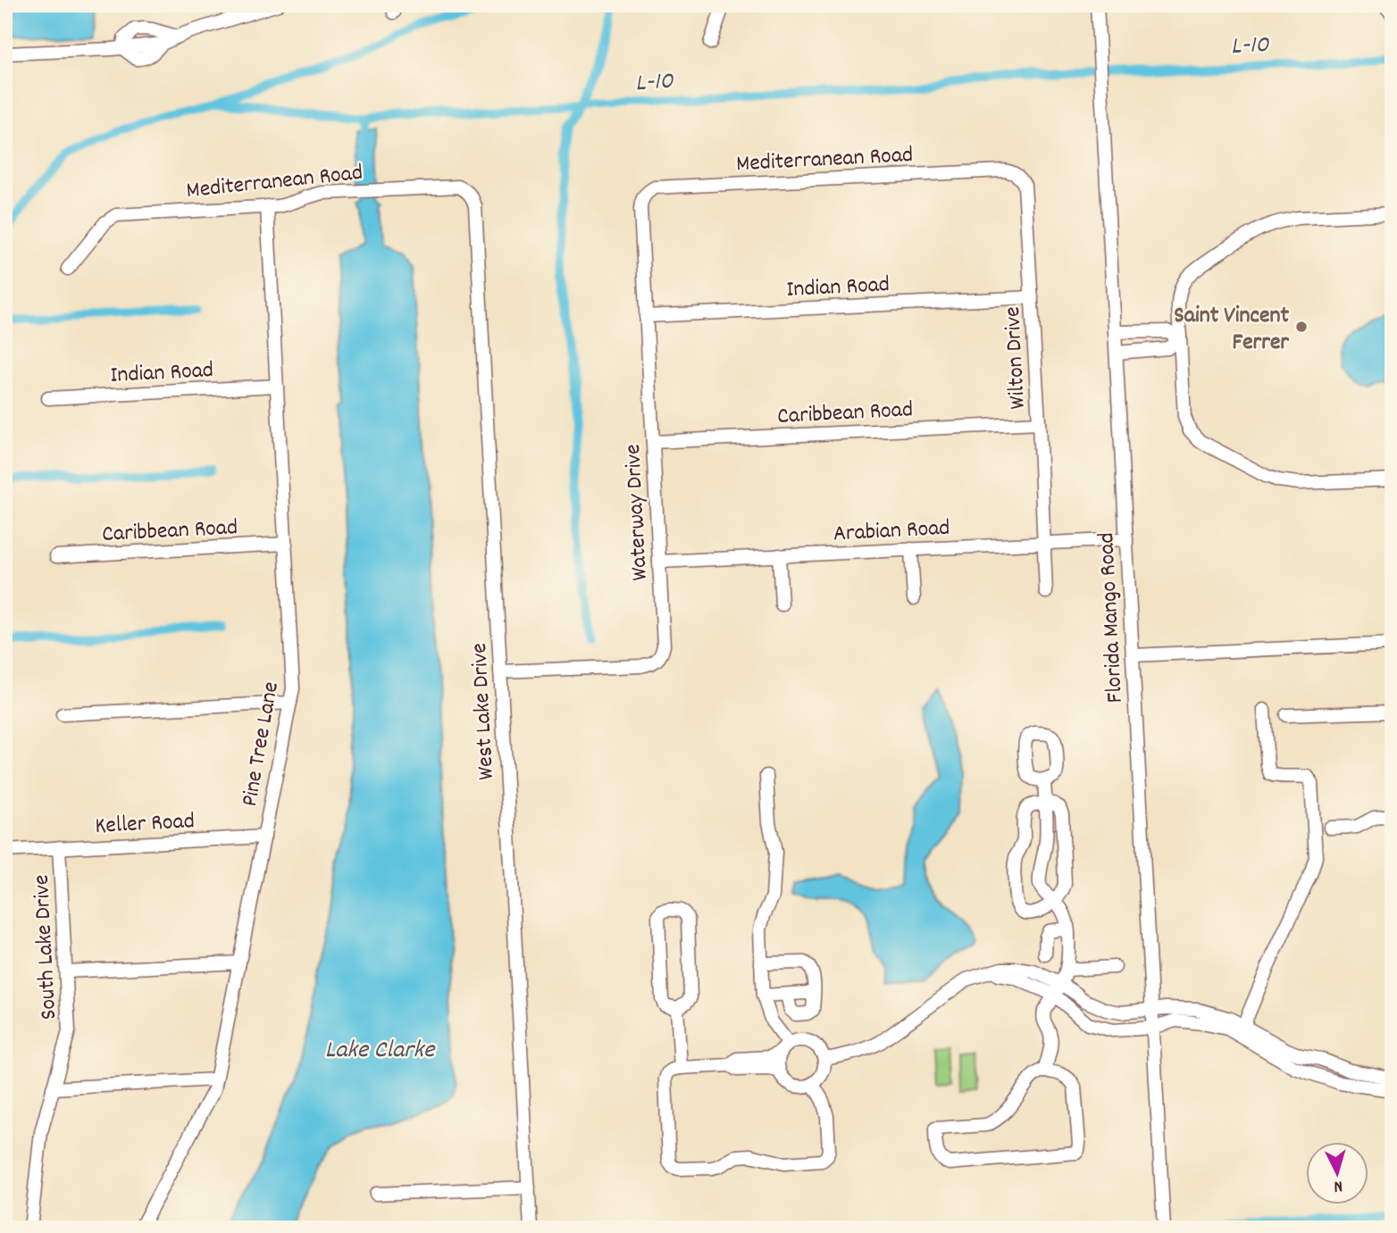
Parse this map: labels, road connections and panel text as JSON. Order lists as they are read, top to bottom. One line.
{"streets":{"street":["Mediterranean Road","Indian Road","Wilton Drive","Caribbean Road","Waterway Drive","Arabian Road","Florida Mango Road","West Lake Drive","Pine Tree Lane","Keller Road","South Lake Drive"]},"crossings":[["Mediterranean Road","Wilton Drive"],["Mediterranean Road","Waterway Drive"],["Mediterranean Road","West Lake Drive"],["Mediterranean Road","Pine Tree Lane"],["Indian Road","Wilton Drive"],["Indian Road","Waterway Drive"],["Indian Road","Pine Tree Lane"],["Wilton Drive","Caribbean Road"],["Wilton Drive","Arabian Road"],["Caribbean Road","Waterway Drive"],["Caribbean Road","Pine Tree Lane"],["Waterway Drive","Arabian Road"],["Waterway Drive","West Lake Drive"],["Arabian Road","Florida Mango Road"],["Pine Tree Lane","Keller Road"],["Keller Road","South Lake Drive"]],"water":["L-10","Lake Clarke"],"places":["Saint Vincent Ferrer"],"north":"bottom"}
